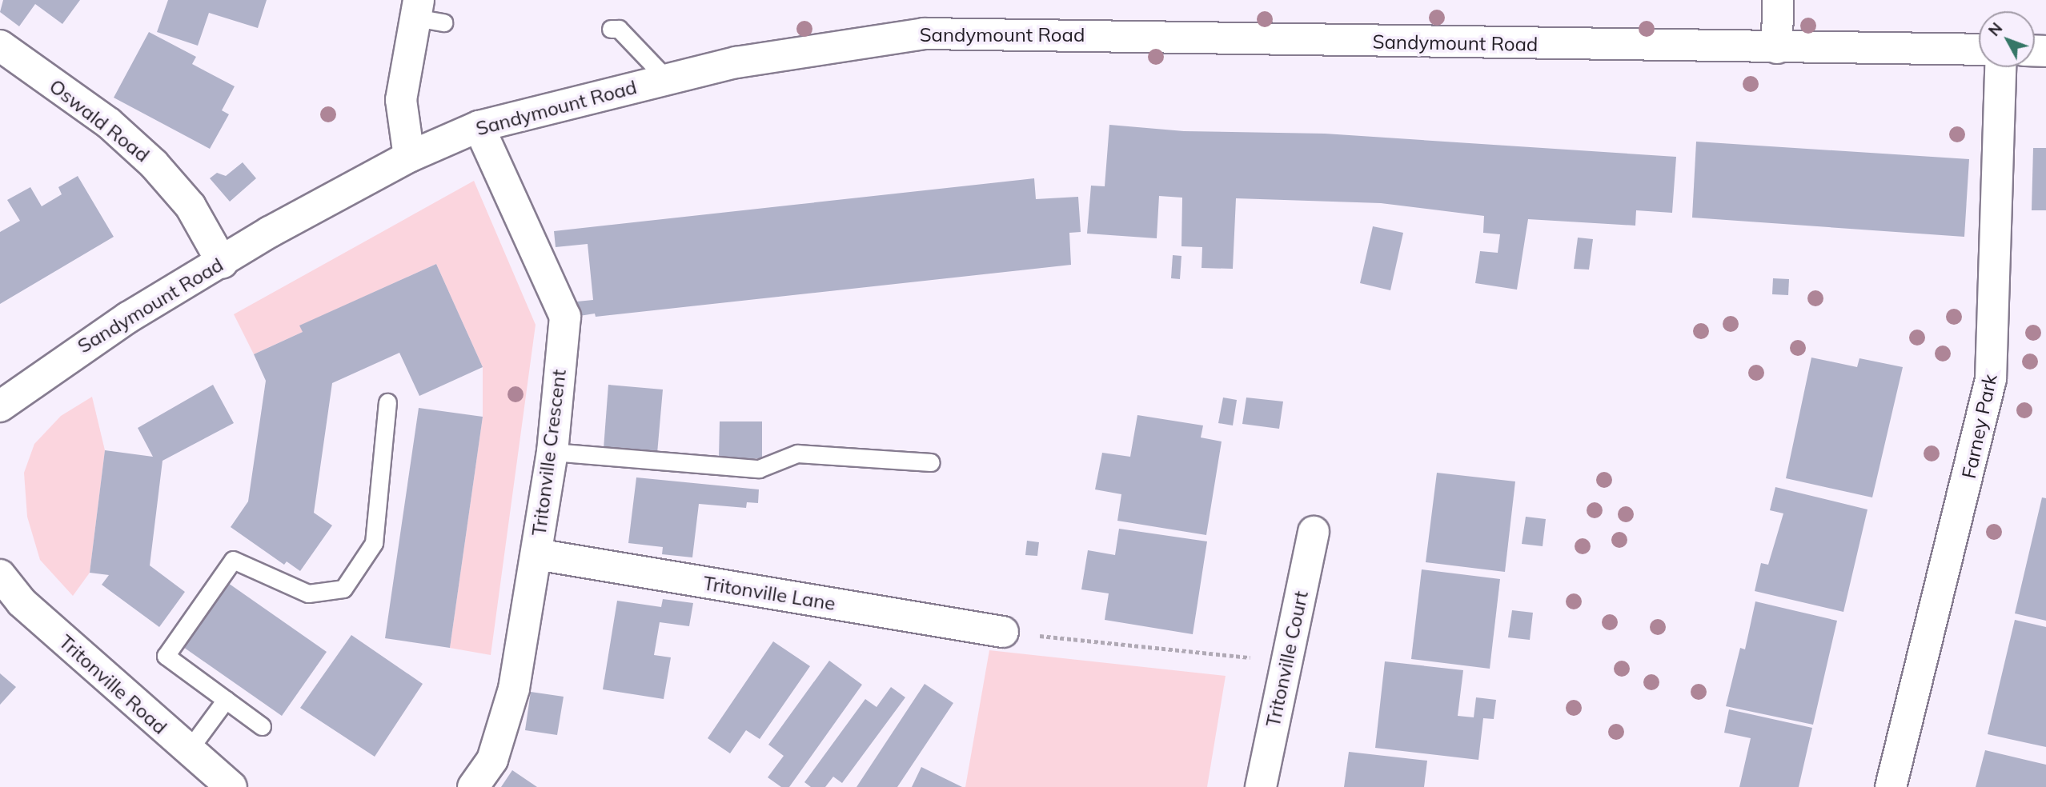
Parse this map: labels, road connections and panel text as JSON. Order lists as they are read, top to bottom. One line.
{"streets":{"street":["Sandymount Road","Oswald Road","Farney Park","Tritonville Crescent","Tritonville Lane","Tritonville Court","Tritonville Road"]},"crossings":[["Sandymount Road","Oswald Road"],["Sandymount Road","Tritonville Crescent"],["Tritonville Crescent","Tritonville Lane"]],"north":"top left"}
